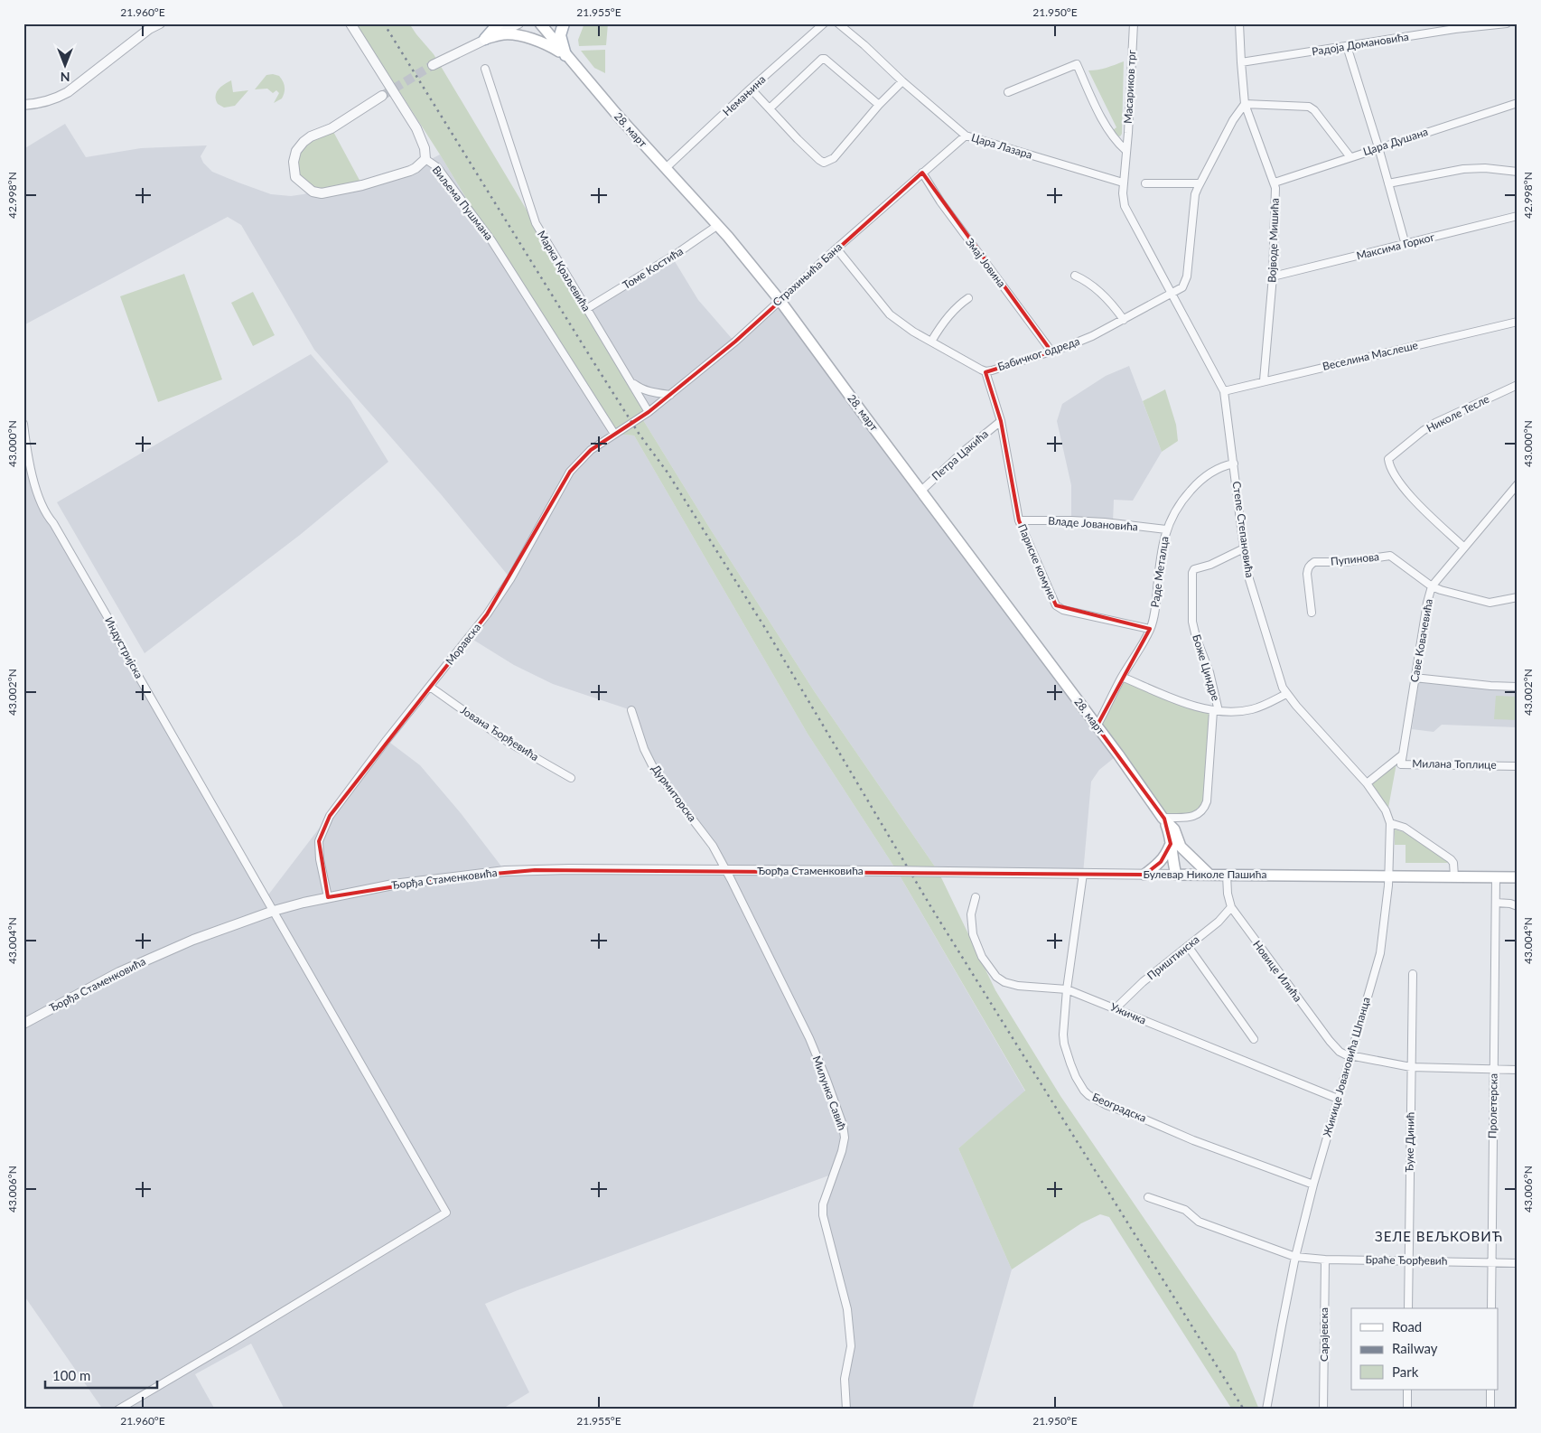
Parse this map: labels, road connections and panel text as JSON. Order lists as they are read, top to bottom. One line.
{"streets":{"main road":["28. март","Булевар Николе Пашића"],"street":["Радоја Домановића","Масариков трг","Немањина","Цара Душана","Цара Лазара","Виљема Пушмана","Војводе Мишића","Максима Горког","Змај Јовина","Томе Костића","Марка Краљевића","Страхињића Бана","Бабичког одреда","Веселина Маслеше","Николе Тесле","Петра Цакића","Владе Јовановића","Степе Степановића","Пупинова","Париске комуне","Раде Металца","Саве Ковачевића","Моравска","Индустријска","Боже Циндре","Јована Ђорђевића","Милана Топлице","Дурмиторска","Ђорђа Стаменковића","Приштинска","Новице Илића","Ужичка","Жикице Јовановића Шпанца","Милунка Савић","Пролетерска","Београдска","Ђуке Динић","Браће Ђорђевић","Сарајевска"]},"crossings":[["Радоја Домановића","Војводе Мишића"],["Масариков трг","Цара Лазара"],["Масариков трг","Степе Степановића"],["Немањина","28. март"],["28. март","Томе Костића"],["28. март","Страхињића Бана"],["28. март","Петра Цакића"],["28. март","Раде Металца"],["28. март","Боже Циндре"],["28. март","Булевар Николе Пашића"],["Цара Душана","Војводе Мишића"],["Цара Лазара","Страхињића Бана"],["Виљема Пушмана","Моравска"],["Војводе Мишића","Максима Горког"],["Војводе Мишића","Бабичког одреда"],["Војводе Мишића","Веселина Маслеше"],["Змај Јовина","Страхињића Бана"],["Змај Јовина","Бабичког одреда"],["Томе Костића","Марка Краљевића"],["Марка Краљевића","Страхињића Бана"],["Марка Краљевића","Моравска"],["Страхињића Бана","Бабичког одреда"],["Страхињића Бана","Моравска"],["Бабичког одреда","Степе Степановића"],["Бабичког одреда","Париске комуне"],["Веселина Маслеше","Степе Степановића"],["Николе Тесле","Саве Ковачевића"],["Петра Цакића","Париске комуне"],["Владе Јовановића","Париске комуне"],["Владе Јовановића","Раде Металца"],["Степе Степановића","Раде Металца"],["Степе Степановића","Боже Циндре"],["Степе Степановића","Булевар Николе Пашића"],["Степе Степановића","Жикице Јовановића Шпанца"],["Пупинова","Саве Ковачевића"],["Париске комуне","Раде Металца"],["Саве Ковачевића","Милана Топлице"],["Моравска","Јована Ђорђевића"],["Моравска","Ђорђа Стаменковића"],["Индустријска","Ђорђа Стаменковића"],["Дурмиторска","Ђорђа Стаменковића"],["Дурмиторска","Милунка Савић"],["Ђорђа Стаменковића","Булевар Николе Пашића"],["Ђорђа Стаменковића","Милунка Савић"],["Булевар Николе Пашића","Новице Илића"],["Булевар Николе Пашића","Жикице Јовановића Шпанца"],["Булевар Николе Пашића","Пролетерска"],["Булевар Николе Пашића","Београдска"],["Приштинска","Новице Илића"],["Приштинска","Ужичка"],["Новице Илића","Жикице Јовановића Шпанца"],["Ужичка","Жикице Јовановића Шпанца"],["Ужичка","Београдска"],["Жикице Јовановића Шпанца","Београдска"],["Жикице Јовановића Шпанца","Браће Ђорђевић"],["Пролетерска","Браће Ђорђевић"],["Ђуке Динић","Браће Ђорђевић"],["Браће Ђорђевић","Сарајевска"]],"districts":["ЗЕЛЕ ВЕЉКОВИЋ"],"legend":["Road","Railway","Park"],"scale_bar":"100 m","north":"bottom","coordinates":["21.960°E","21.955°E","21.950°E","42.998°N","43.000°N","43.002°N","43.004°N","43.006°N"]}
